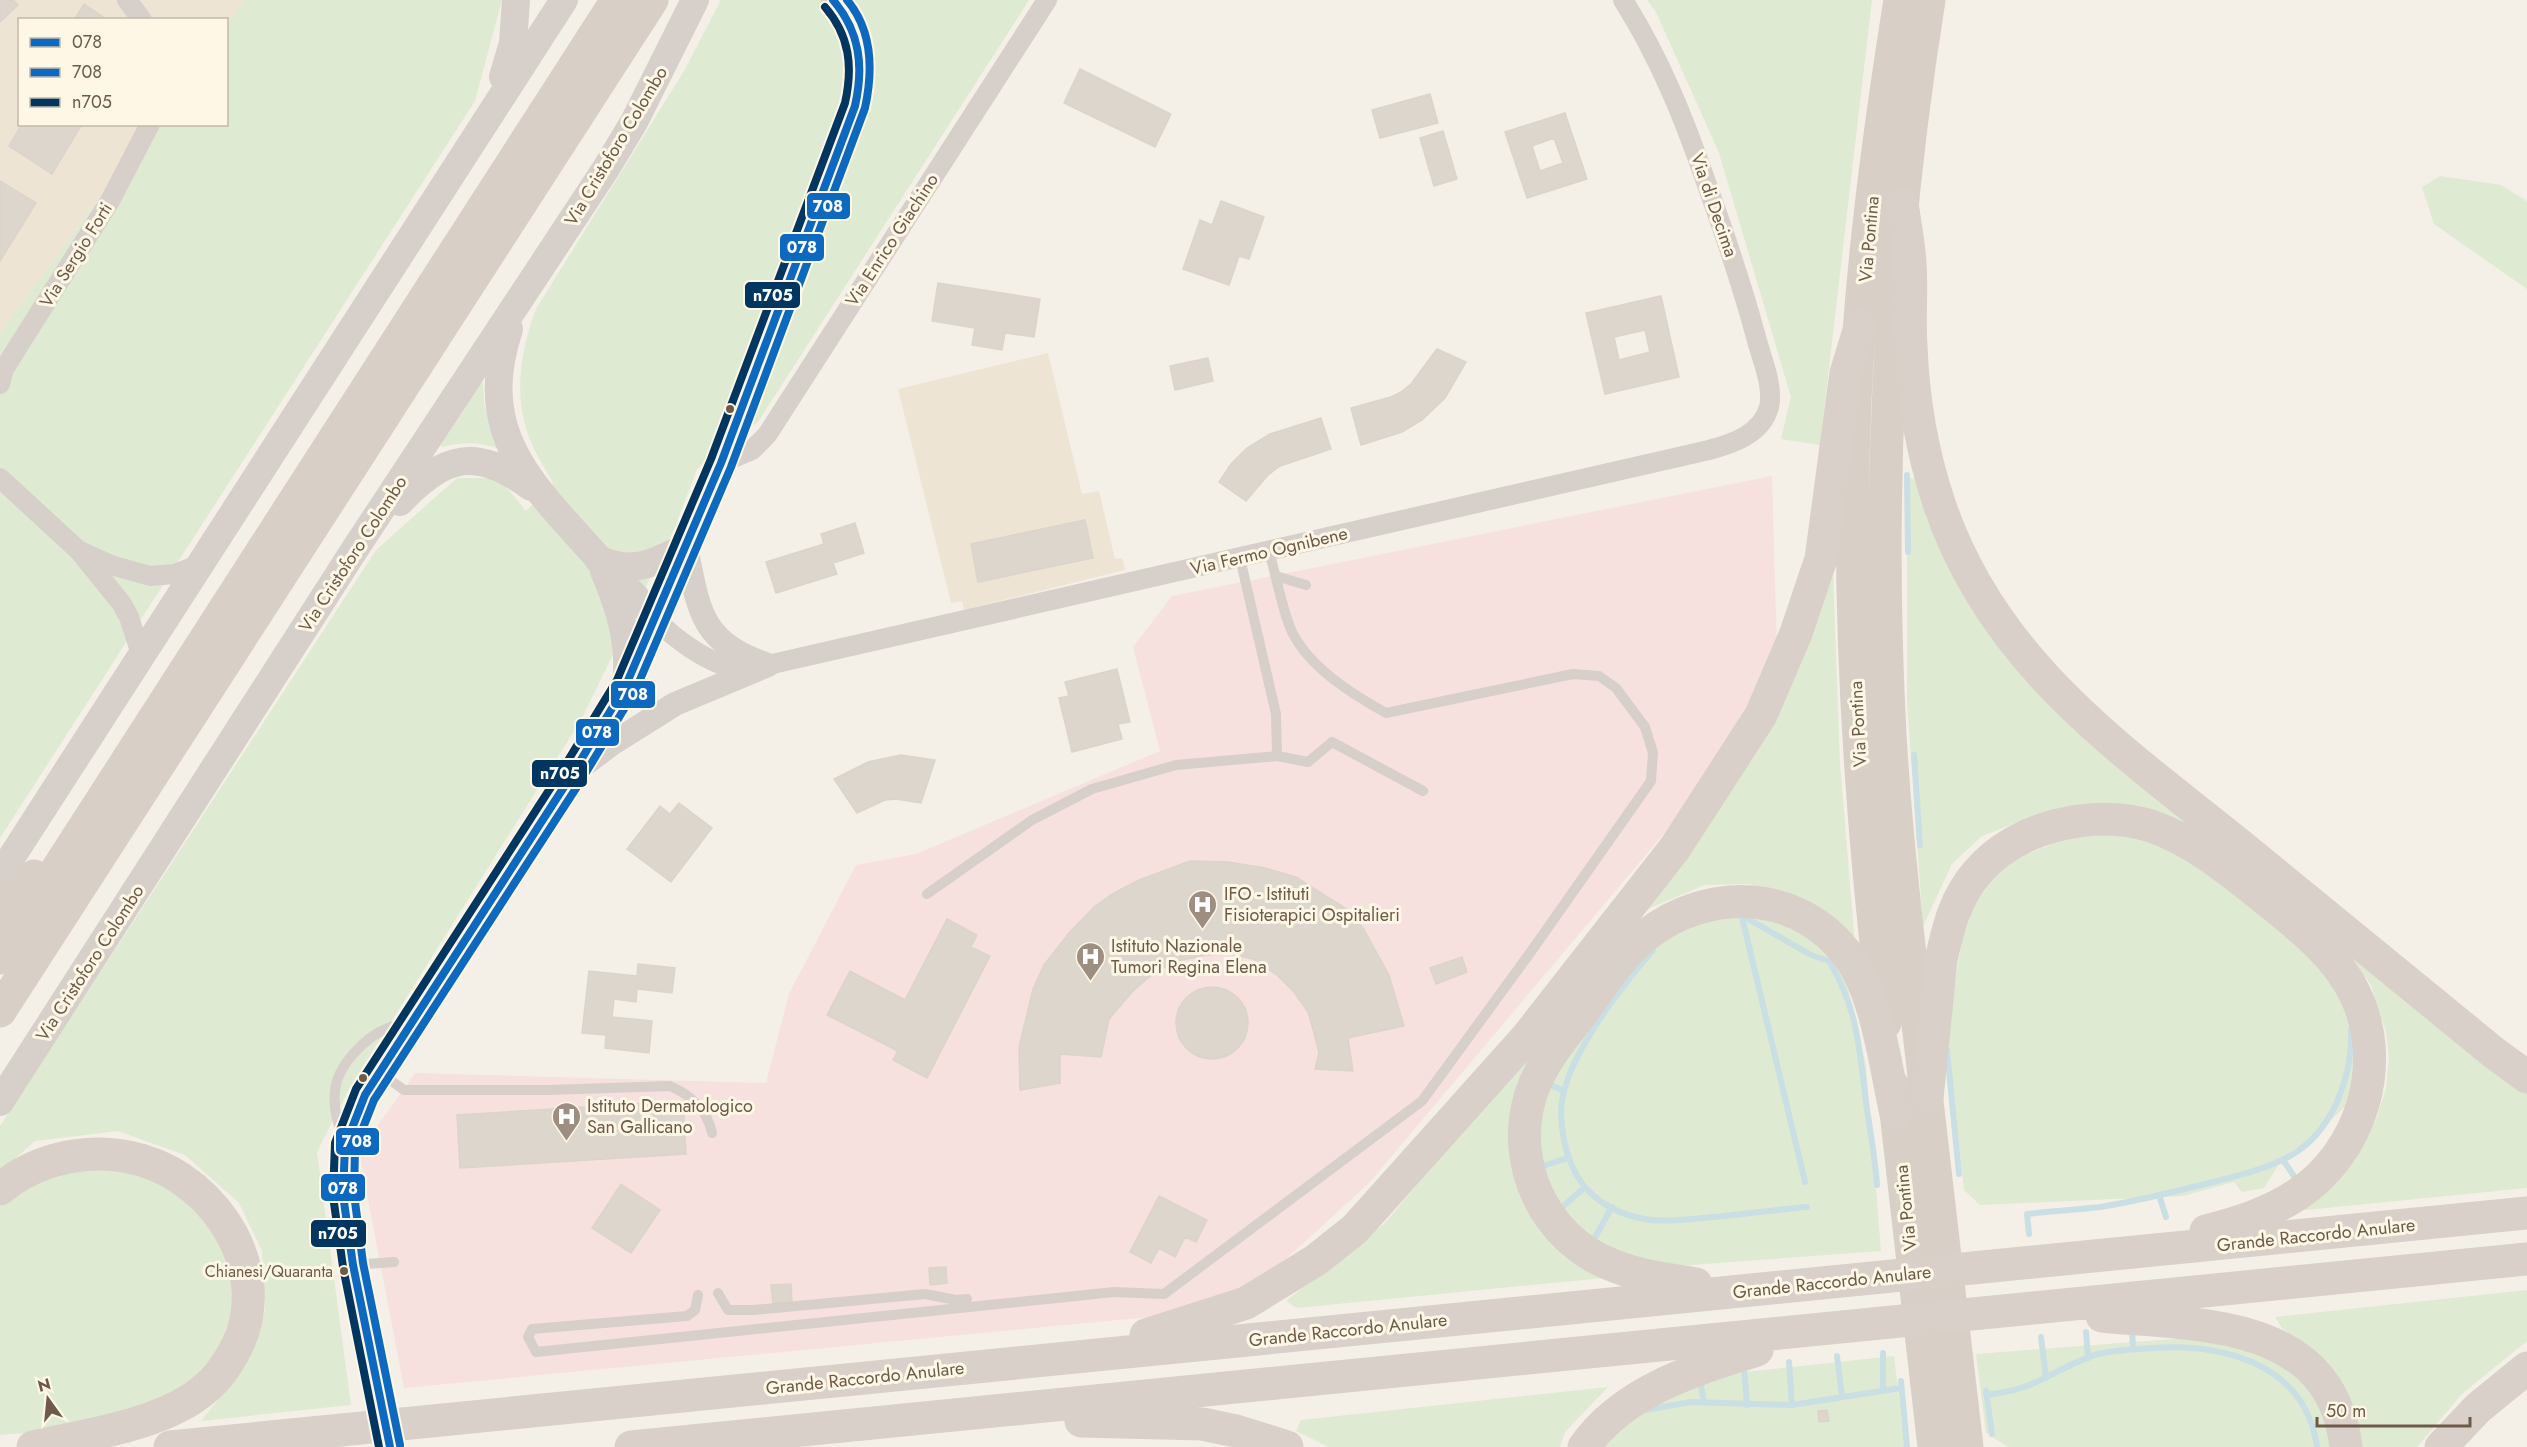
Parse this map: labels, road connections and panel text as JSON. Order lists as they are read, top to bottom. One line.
{"streets":{"highway":["Via Pontina","Grande Raccordo Anulare"],"main road":["Via Cristoforo Colombo"],"street":["Via di Decima","Via Enrico Giachino","Via Sergio Forti","Via Fermo Ognibene"]},"crossings":[["Via di Decima","Via Fermo Ognibene"]],"places":{"hospital":["IFO - Istituti Fisioterapici Ospitalieri","Istituto Nazionale Tumori Regina Elena","Istituto Dermatologico San Gallicano"],"other":["Chianesi/Quaranta"]},"lines":["transit line 078","transit line 708","transit line n705"],"legend":["078","708","n705"],"scale_bar":"50 m","north":"top"}
